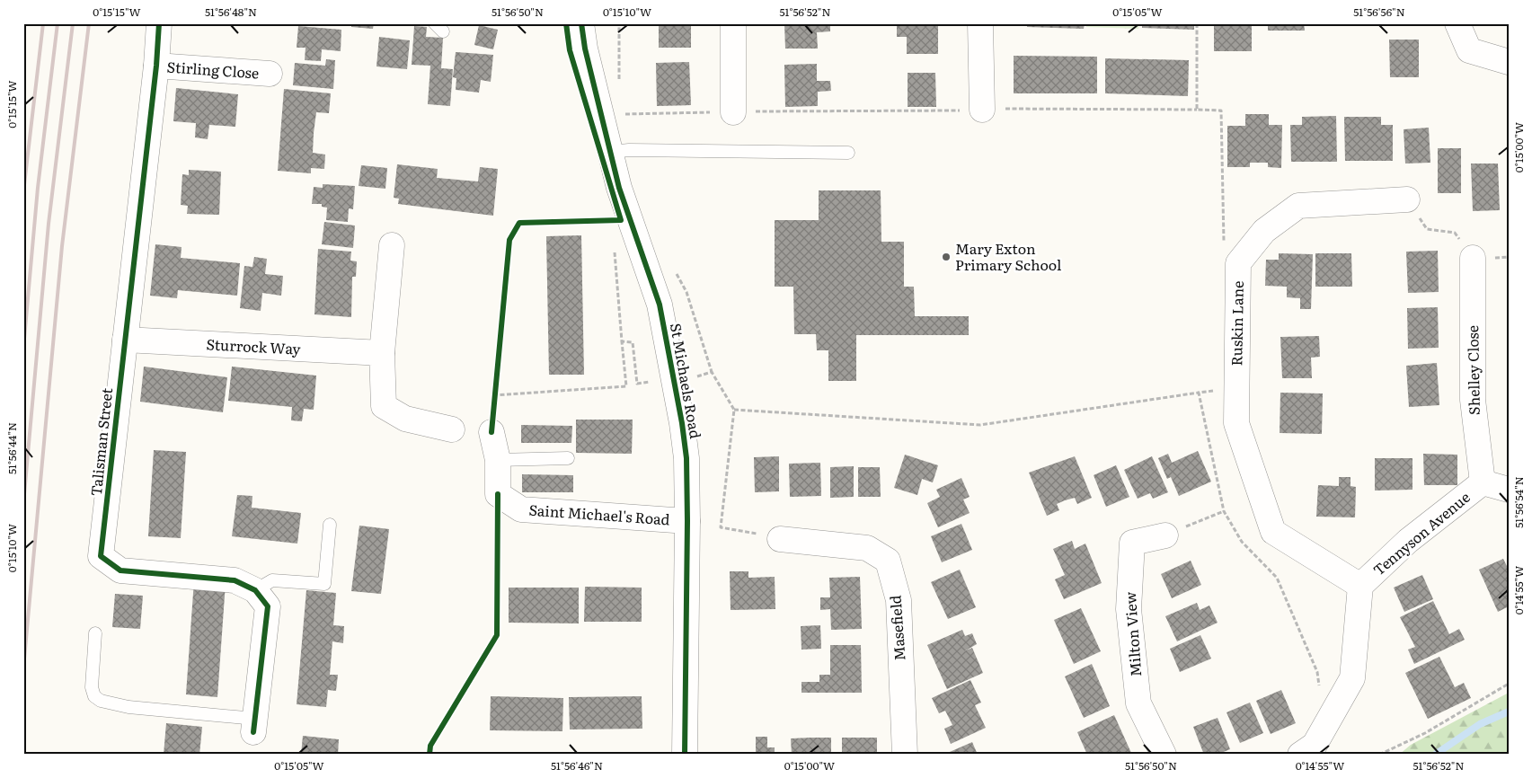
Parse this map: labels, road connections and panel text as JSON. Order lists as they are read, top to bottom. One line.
{"streets":{"street":["Stirling Close","Ruskin Lane","Sturrock Way","Shelley Close","St Michaels Road","Talisman Street","Saint Michael's Road","Tennyson Avenue","Masefield","Milton View"]},"crossings":[["Stirling Close","Talisman Street"],["Ruskin Lane","Tennyson Avenue"],["Sturrock Way","Talisman Street"],["Shelley Close","Tennyson Avenue"],["St Michaels Road","Saint Michael's Road"]],"places":["Mary Exton Primary School"],"coordinates":["0°15'15\"W","51°56'48\"N","51°56'50\"N","0°15'10\"W","51°56'52\"N","0°15'05\"W","51°56'56\"N","0°15'00\"W","51°56'44\"N","51°56'54\"N","0°14'55\"W","51°56'46\"N"]}
